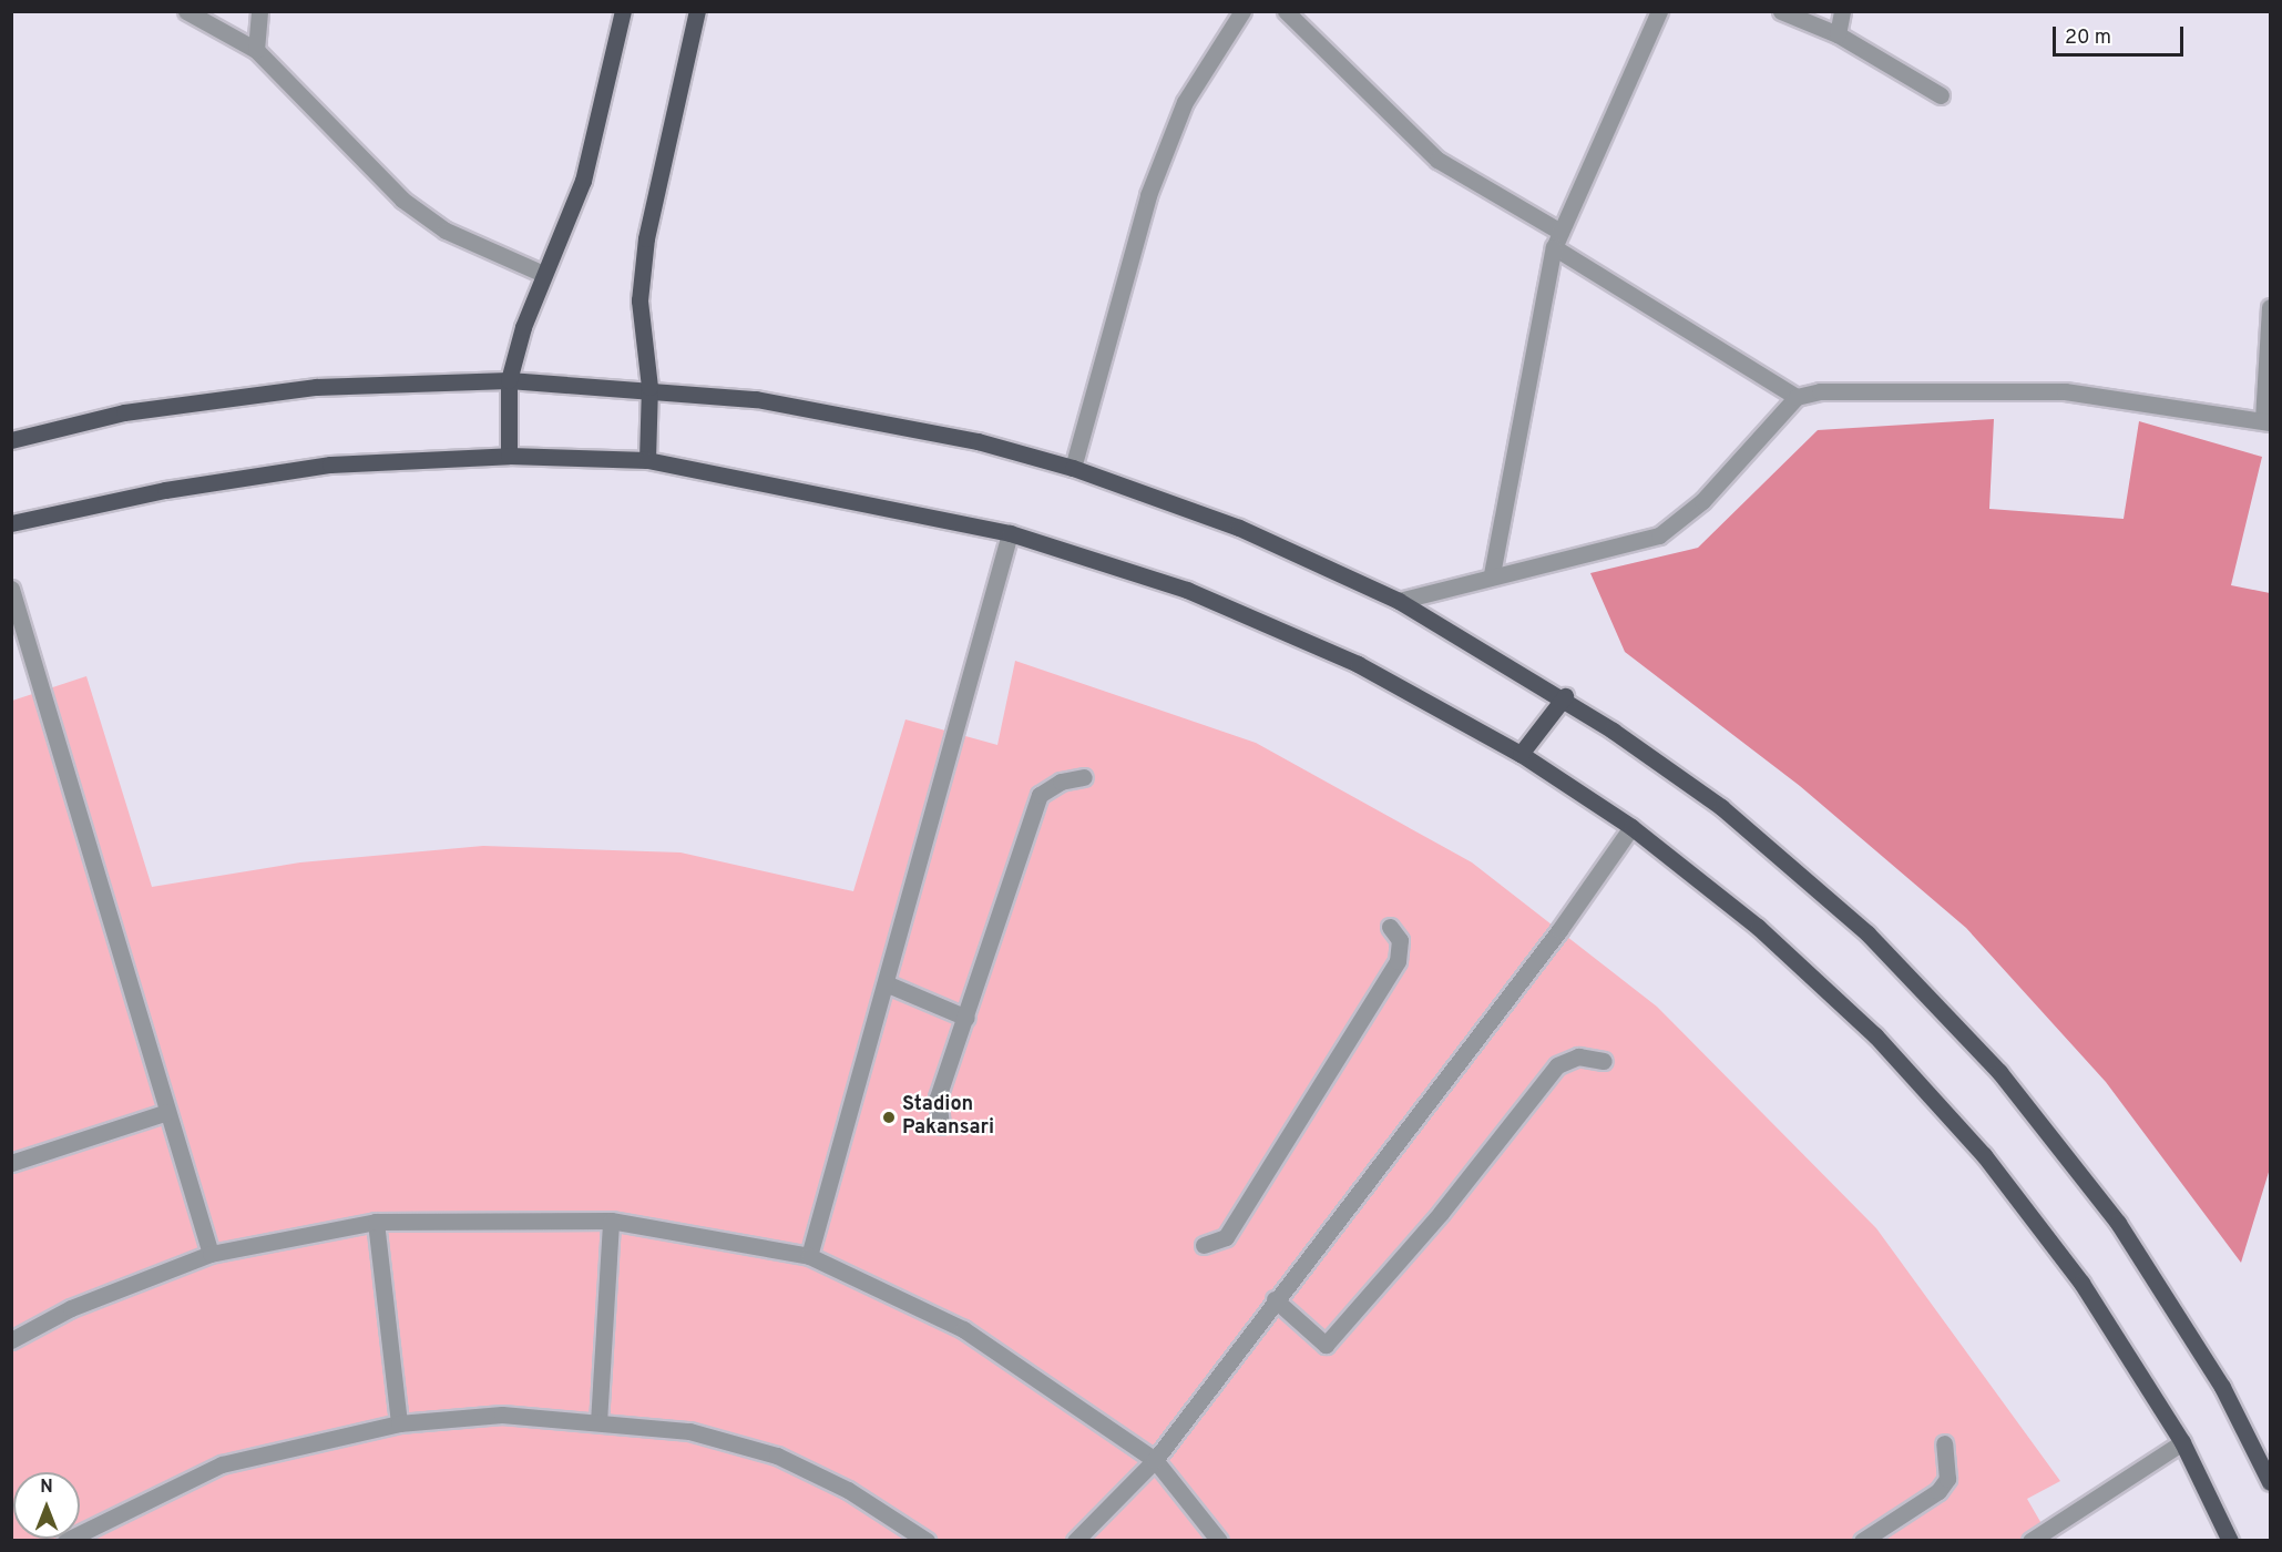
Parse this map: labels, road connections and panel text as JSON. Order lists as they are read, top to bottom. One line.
{"places":["Stadion Pakansari"],"scale_bar":"20 m","north":"top"}
